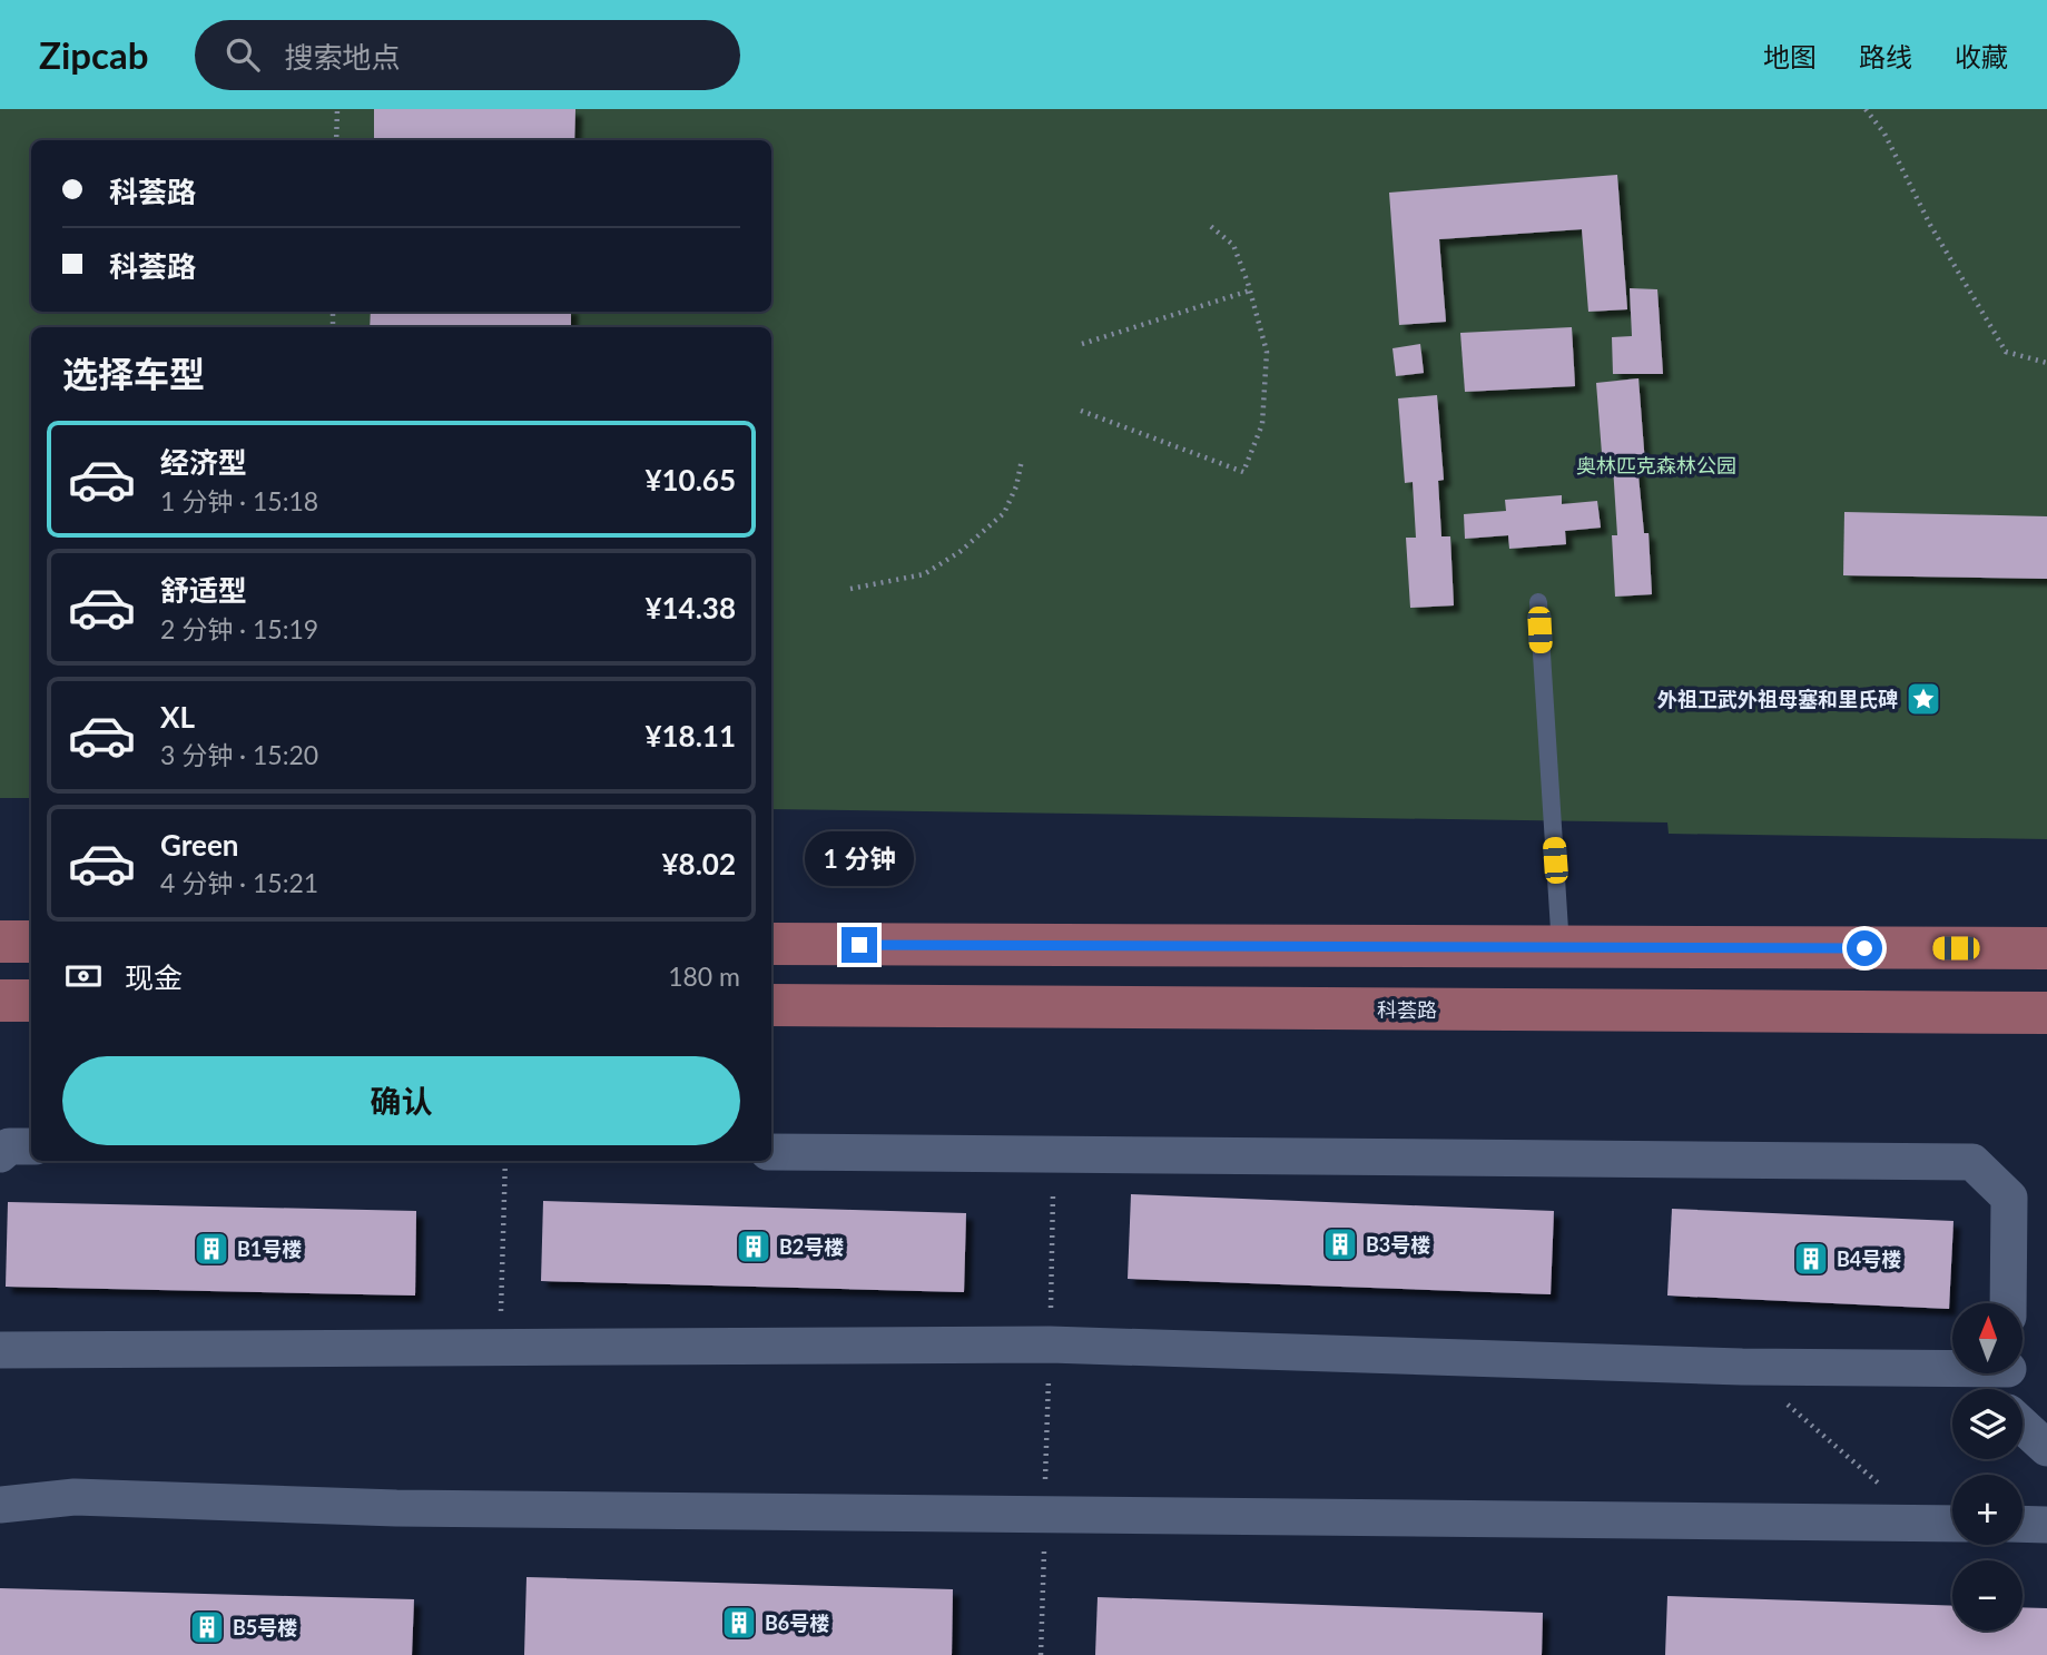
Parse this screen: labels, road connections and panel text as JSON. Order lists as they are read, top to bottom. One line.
{"streets":{"main road":["科荟路"]},"parks":["奥林匹克森林公园"],"places":{"place":["外祖卫武外祖母塞和里氏碑"],"building":["B3号楼","B2号楼","B1号楼","B4号楼","B6号楼","B5号楼"]},"north":"top","page":{"header":"Zipcab","search":"搜索地点","nav":["地图","路线","收藏"],"banner":["科荟路","科荟路"],"heading":"选择车型","list":[{"name":"经济型","note":"1 分钟 · 15:18","value":"¥10.65"},{"name":"舒适型","note":"2 分钟 · 15:19","value":"¥14.38"},{"name":"XL","note":"3 分钟 · 15:20","value":"¥18.11"},{"name":"Green","note":"4 分钟 · 15:21","value":"¥8.02"}],"bubble":"1 分钟","pay":["现金","180 m"],"buttons":"确认","map_buttons":["+","−"]}}
